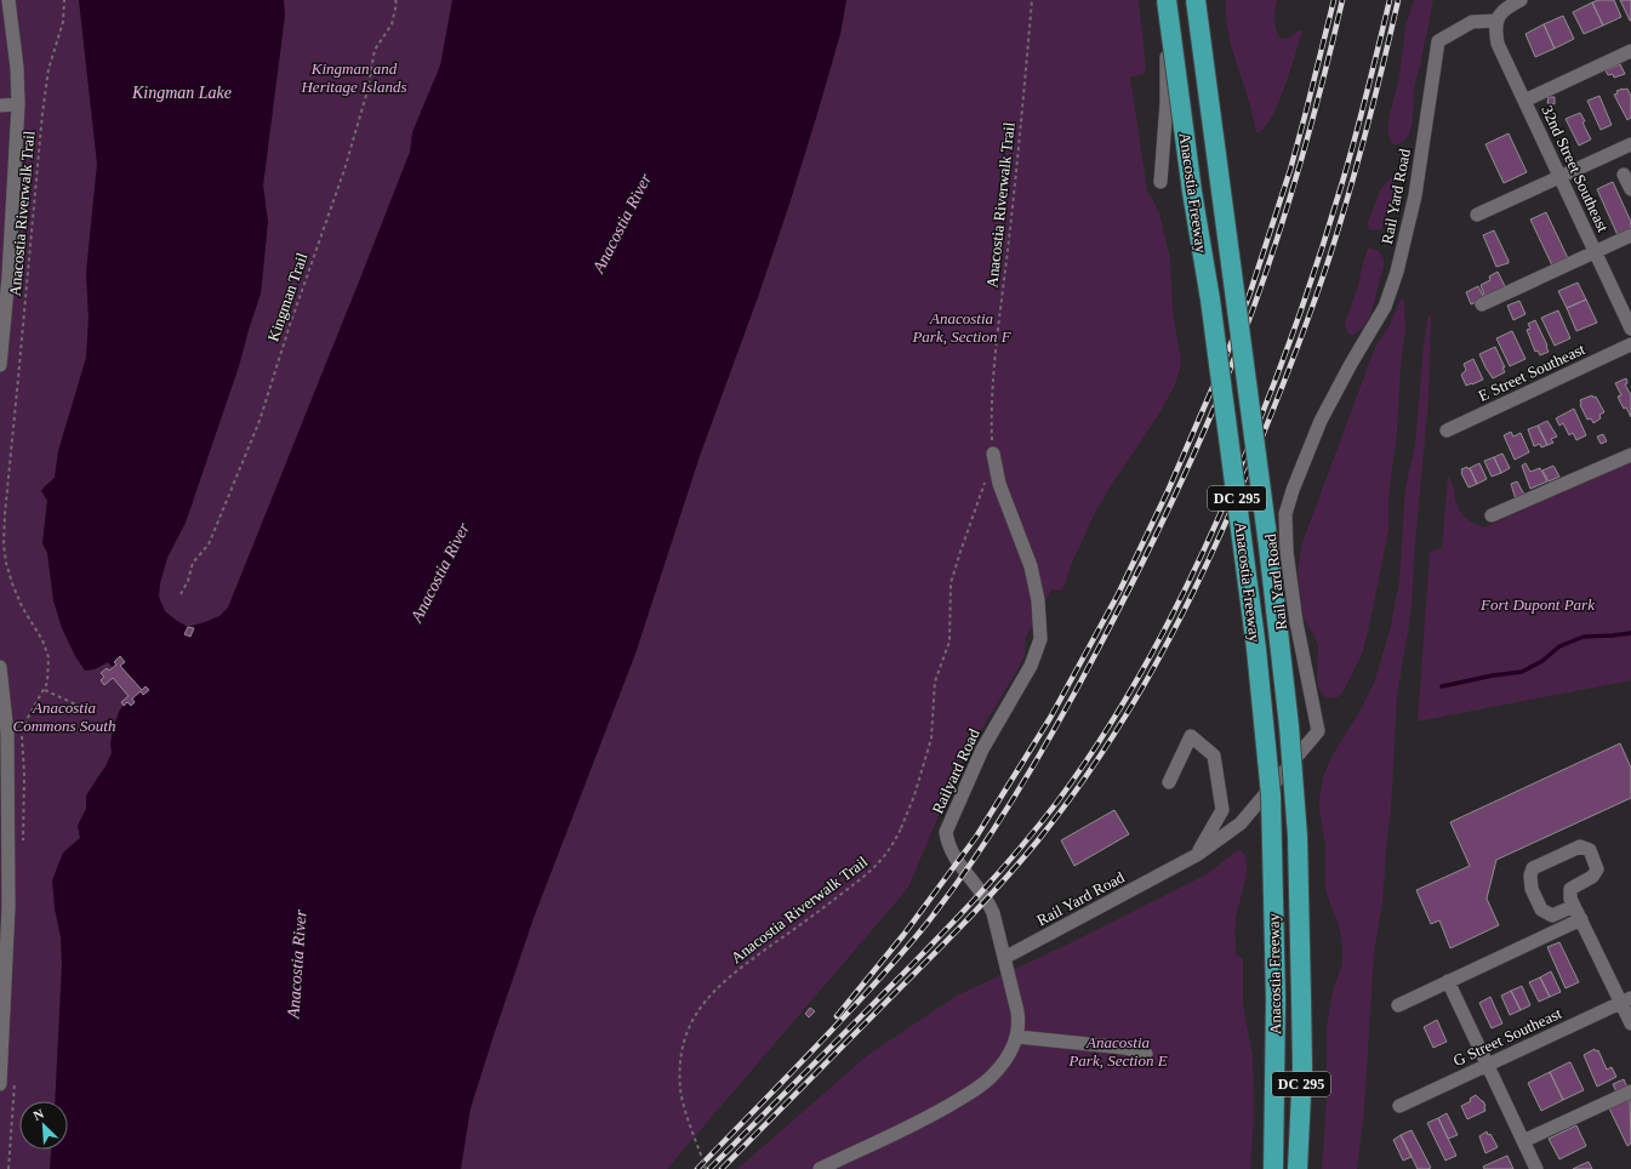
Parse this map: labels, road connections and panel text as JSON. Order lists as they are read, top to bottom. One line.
{"streets":{"highway":["Anacostia Freeway","DC 295"],"street":["32nd Street Southeast","Rail Yard Road","E Street Southeast","Railyard Road","G Street Southeast"],"path":["Anacostia Riverwalk Trail","Kingman Trail"]},"crossings":[["32nd Street Southeast","Rail Yard Road"],["Rail Yard Road","Railyard Road"],["Anacostia Riverwalk Trail","Railyard Road"]],"water":["Kingman Lake","Anacostia River"],"parks":["Kingman and Heritage Islands","Anacostia Park, Section F","Fort Dupont Park","Anacostia Commons South","Anacostia Park, Section E"],"north":"top left"}
